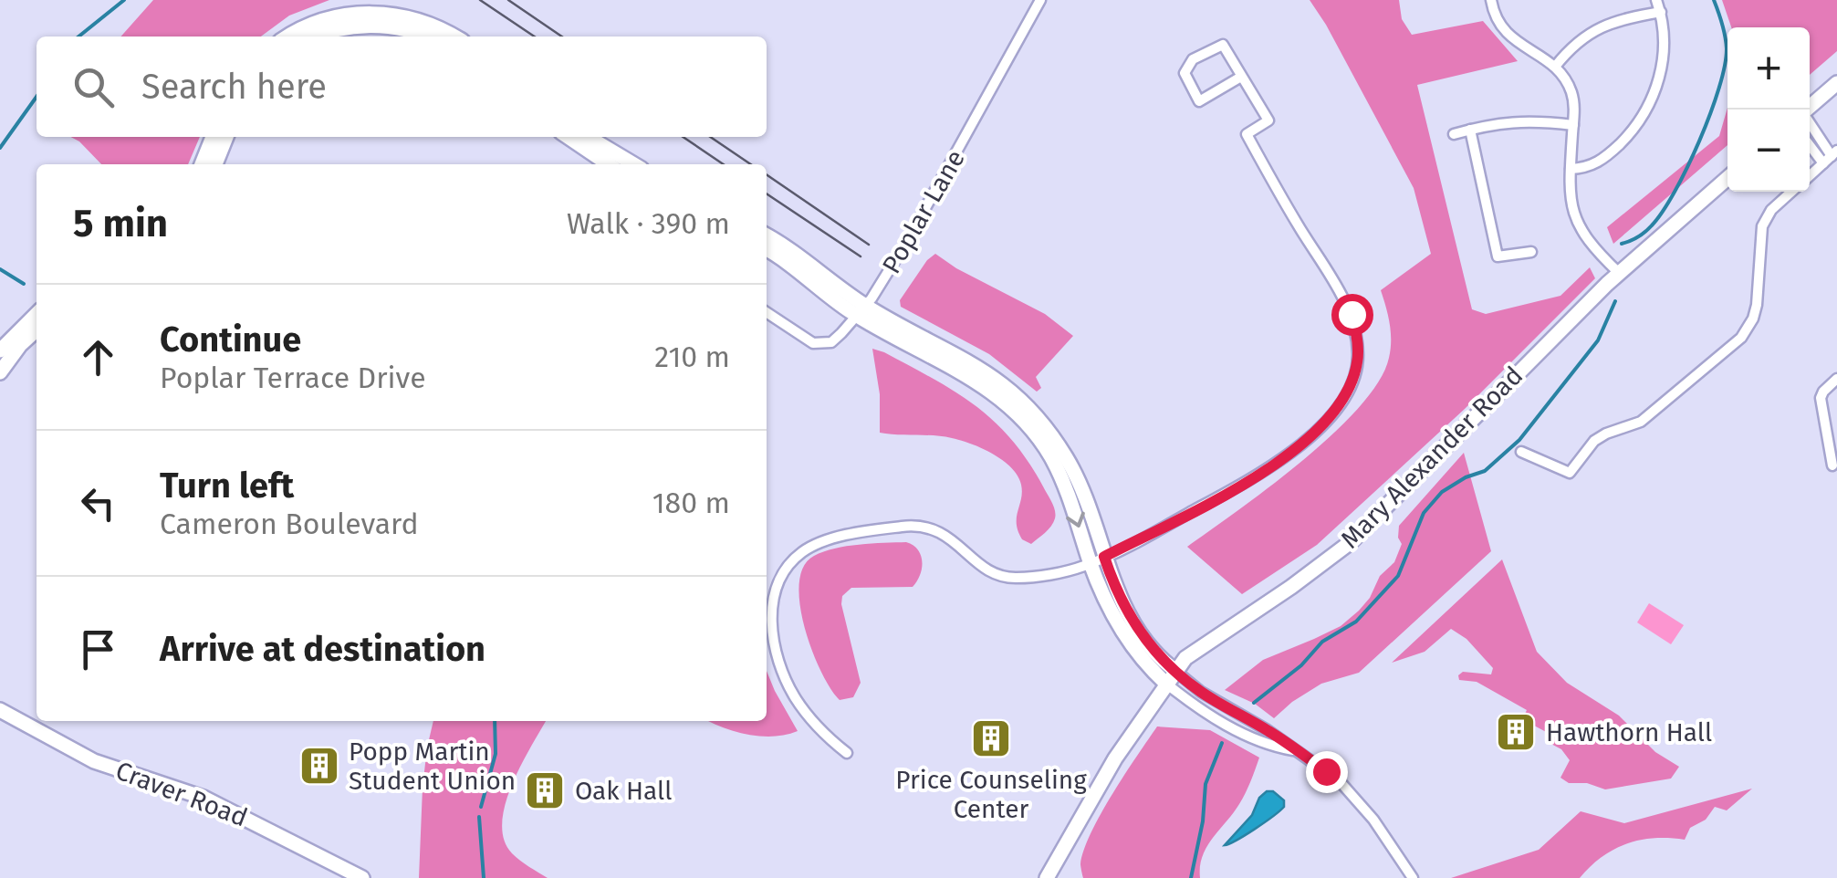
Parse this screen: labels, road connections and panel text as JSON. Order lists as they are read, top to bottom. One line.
{"streets":{"street":["Poplar Lane","Mary Alexander Road","Craver Road"]},"places":{"building":["Hawthorn Hall","Price Counseling Center","Popp Martin Student Union","Oak Hall"]},"page":{"map_buttons":["+","−"],"search":"Search here","heading":["5 min","Walk · 390 m"],"list":[["Continue","Poplar Terrace Drive","210 m"],["Turn left","Cameron Boulevard","180 m"],"Arrive at destination"]}}
